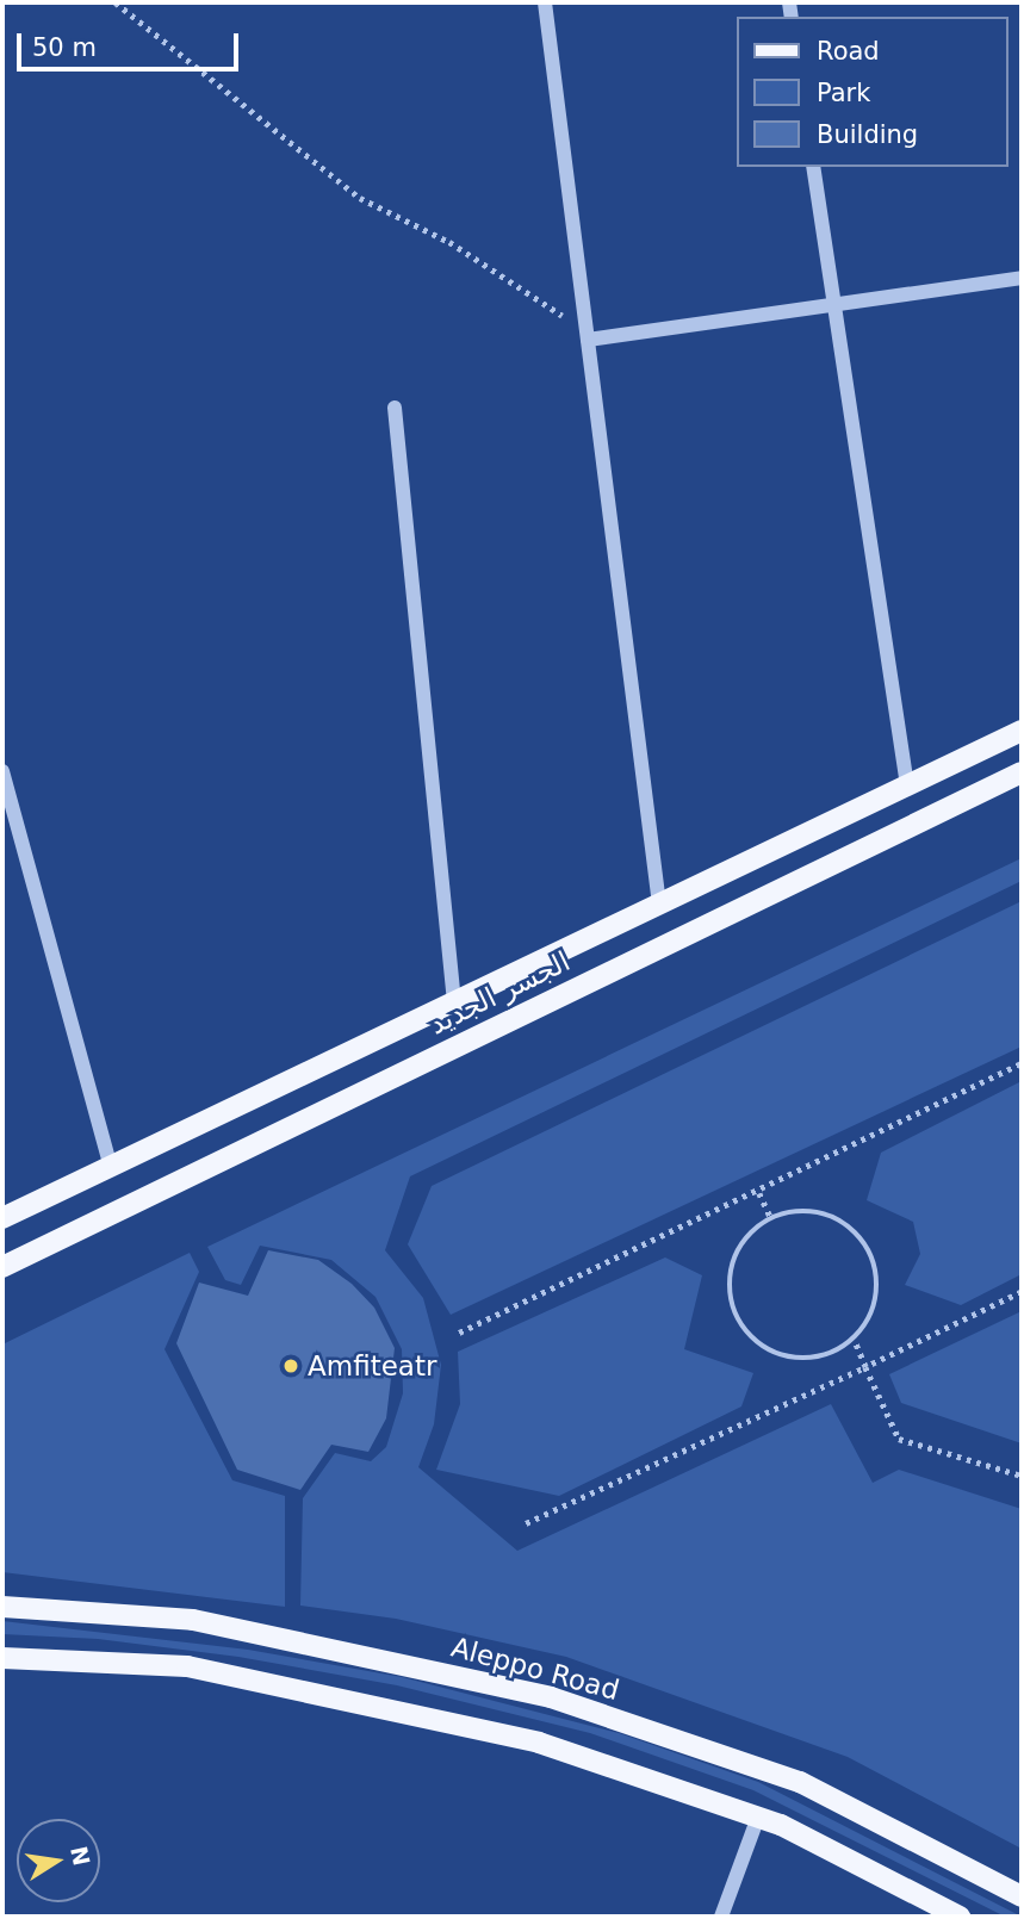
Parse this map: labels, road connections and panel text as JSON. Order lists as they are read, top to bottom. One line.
{"streets":{"main road":["الجسر الجديد","Aleppo Road"]},"places":["Amfiteatr"],"legend":["Road","Park","Building"],"scale_bar":"50 m","north":"right"}
